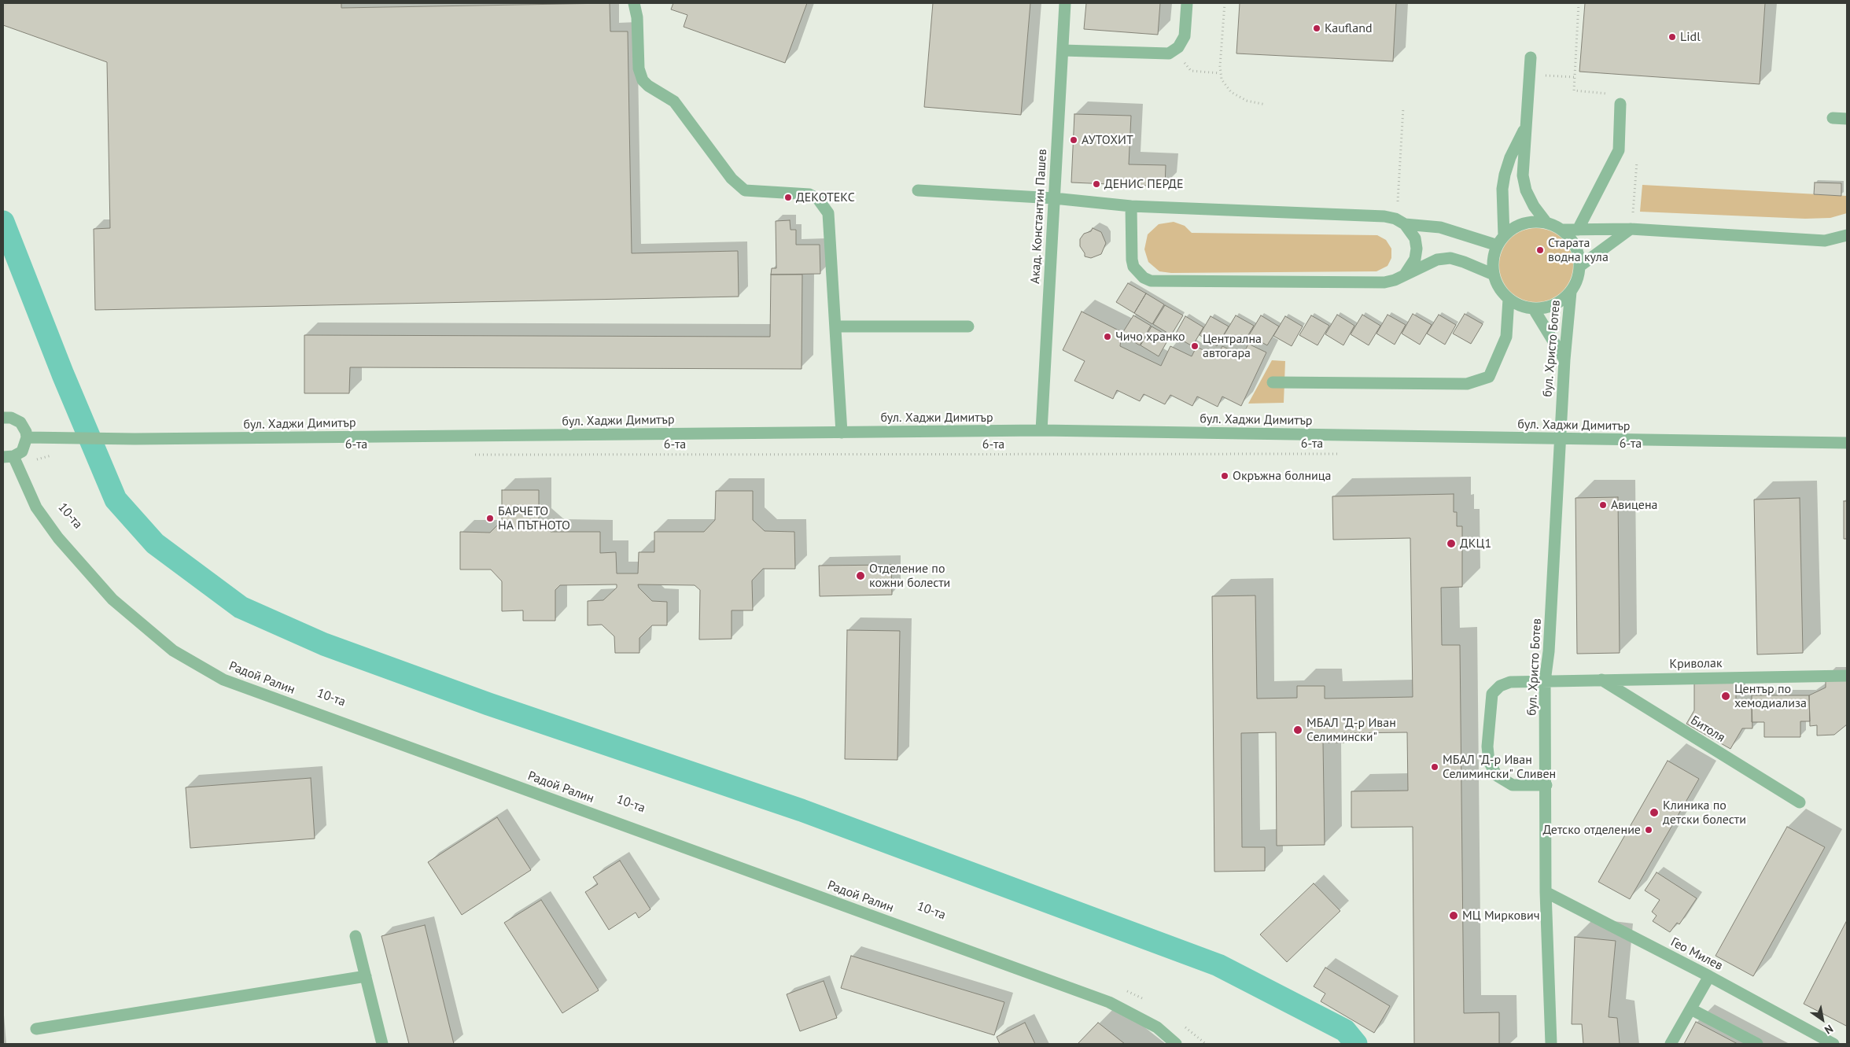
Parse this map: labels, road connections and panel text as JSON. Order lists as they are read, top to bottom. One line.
{"streets":{"street":["Акад. Константин Пашев","бул. Христо Ботев","бул. Хаджи Димитър","Криволак","Радой Ралин","Битоля","Гео Милев"],"path":["6-та"]},"crossings":[["Акад. Константин Пашев","бул. Хаджи Димитър"],["бул. Христо Ботев","бул. Хаджи Димитър"],["бул. Христо Ботев","Криволак"],["бул. Христо Ботев","Гео Милев"],["Криволак","Битоля"]],"places":["Kaufland","Lidl","АУТОХИТ","ДЕНИС ПЕРДЕ","ДЕКОТЕКС","Старата водна кула","Чичо хранко","Централна автогара","Окръжна болница","Авицена","БАРЧЕТО НА ПЪТНОТО","ДКЦ1","Отделение по кожни болести","Център по хемодиализа","МБАЛ \"Д-р Иван Селимински\"","МБАЛ \"Д-р Иван Селимински\" Сливен","Клиника по детски болести","Детско отделение","МЦ Миркович"],"north":"bottom right"}
